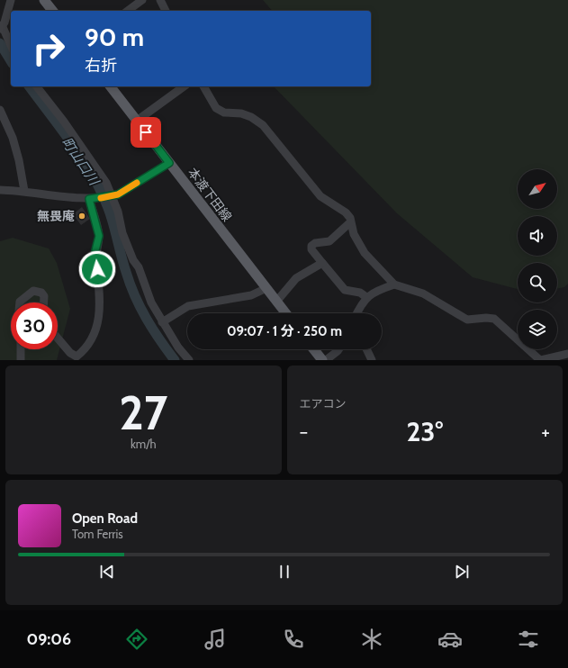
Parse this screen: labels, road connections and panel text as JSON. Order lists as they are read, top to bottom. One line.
{"streets":{"main road":["本渡下田線"]},"water":["町山口川"],"places":["無畏庵"],"north":"top right","page":{"turn":["90 m","右折"],"limit":"30","trip":"09:07 · 1 分 · 250 m","tile":[["27","km/h"],"エアコン"],"heat":["−","23°","+"],"song":["Open Road","Tom Ferris"],"tabs":"09:06"}}
